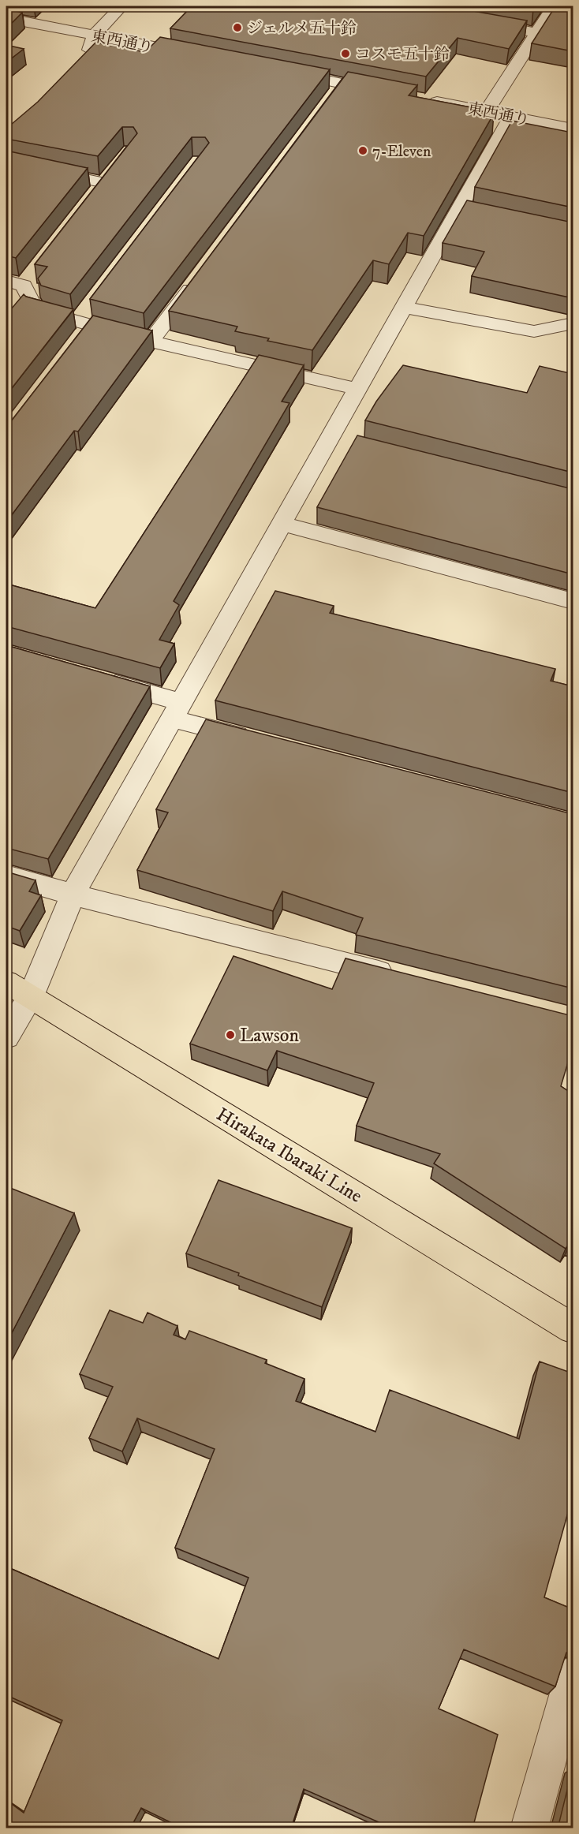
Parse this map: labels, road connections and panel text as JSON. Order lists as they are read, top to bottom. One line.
{"streets":{"main road":["Hirakata Ibaraki Line"],"street":["東西通り"]},"places":["ジェルメ五十鈴","コスモ五十鈴","7-Eleven","Lawson"]}
